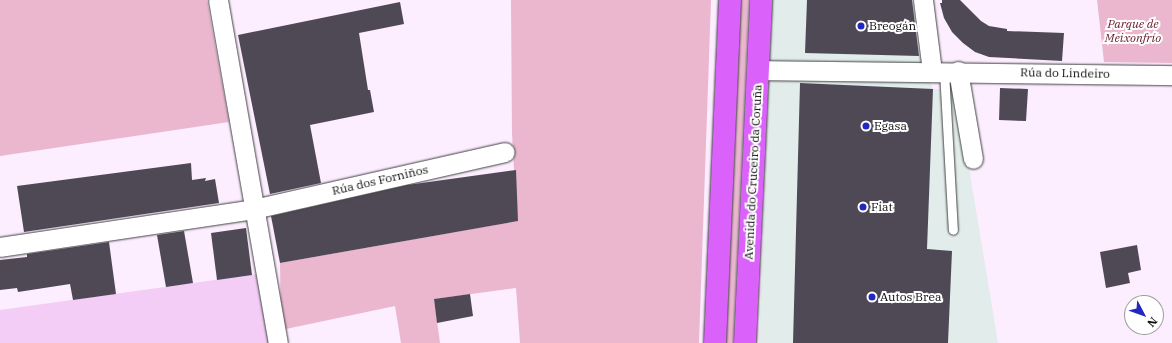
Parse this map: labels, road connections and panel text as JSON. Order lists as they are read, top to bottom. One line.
{"streets":{"main road":["Avenida do Cruceiro da Coruña"],"street":["Rúa do Lindeiro","Rúa dos Forniños"]},"crossings":[["Rúa do Lindeiro","Avenida do Cruceiro da Coruña"]],"parks":["Parque de Meixonfrío"],"places":["Breogán","Egasa","Fiat","Autos Brea"],"north":"bottom right"}
